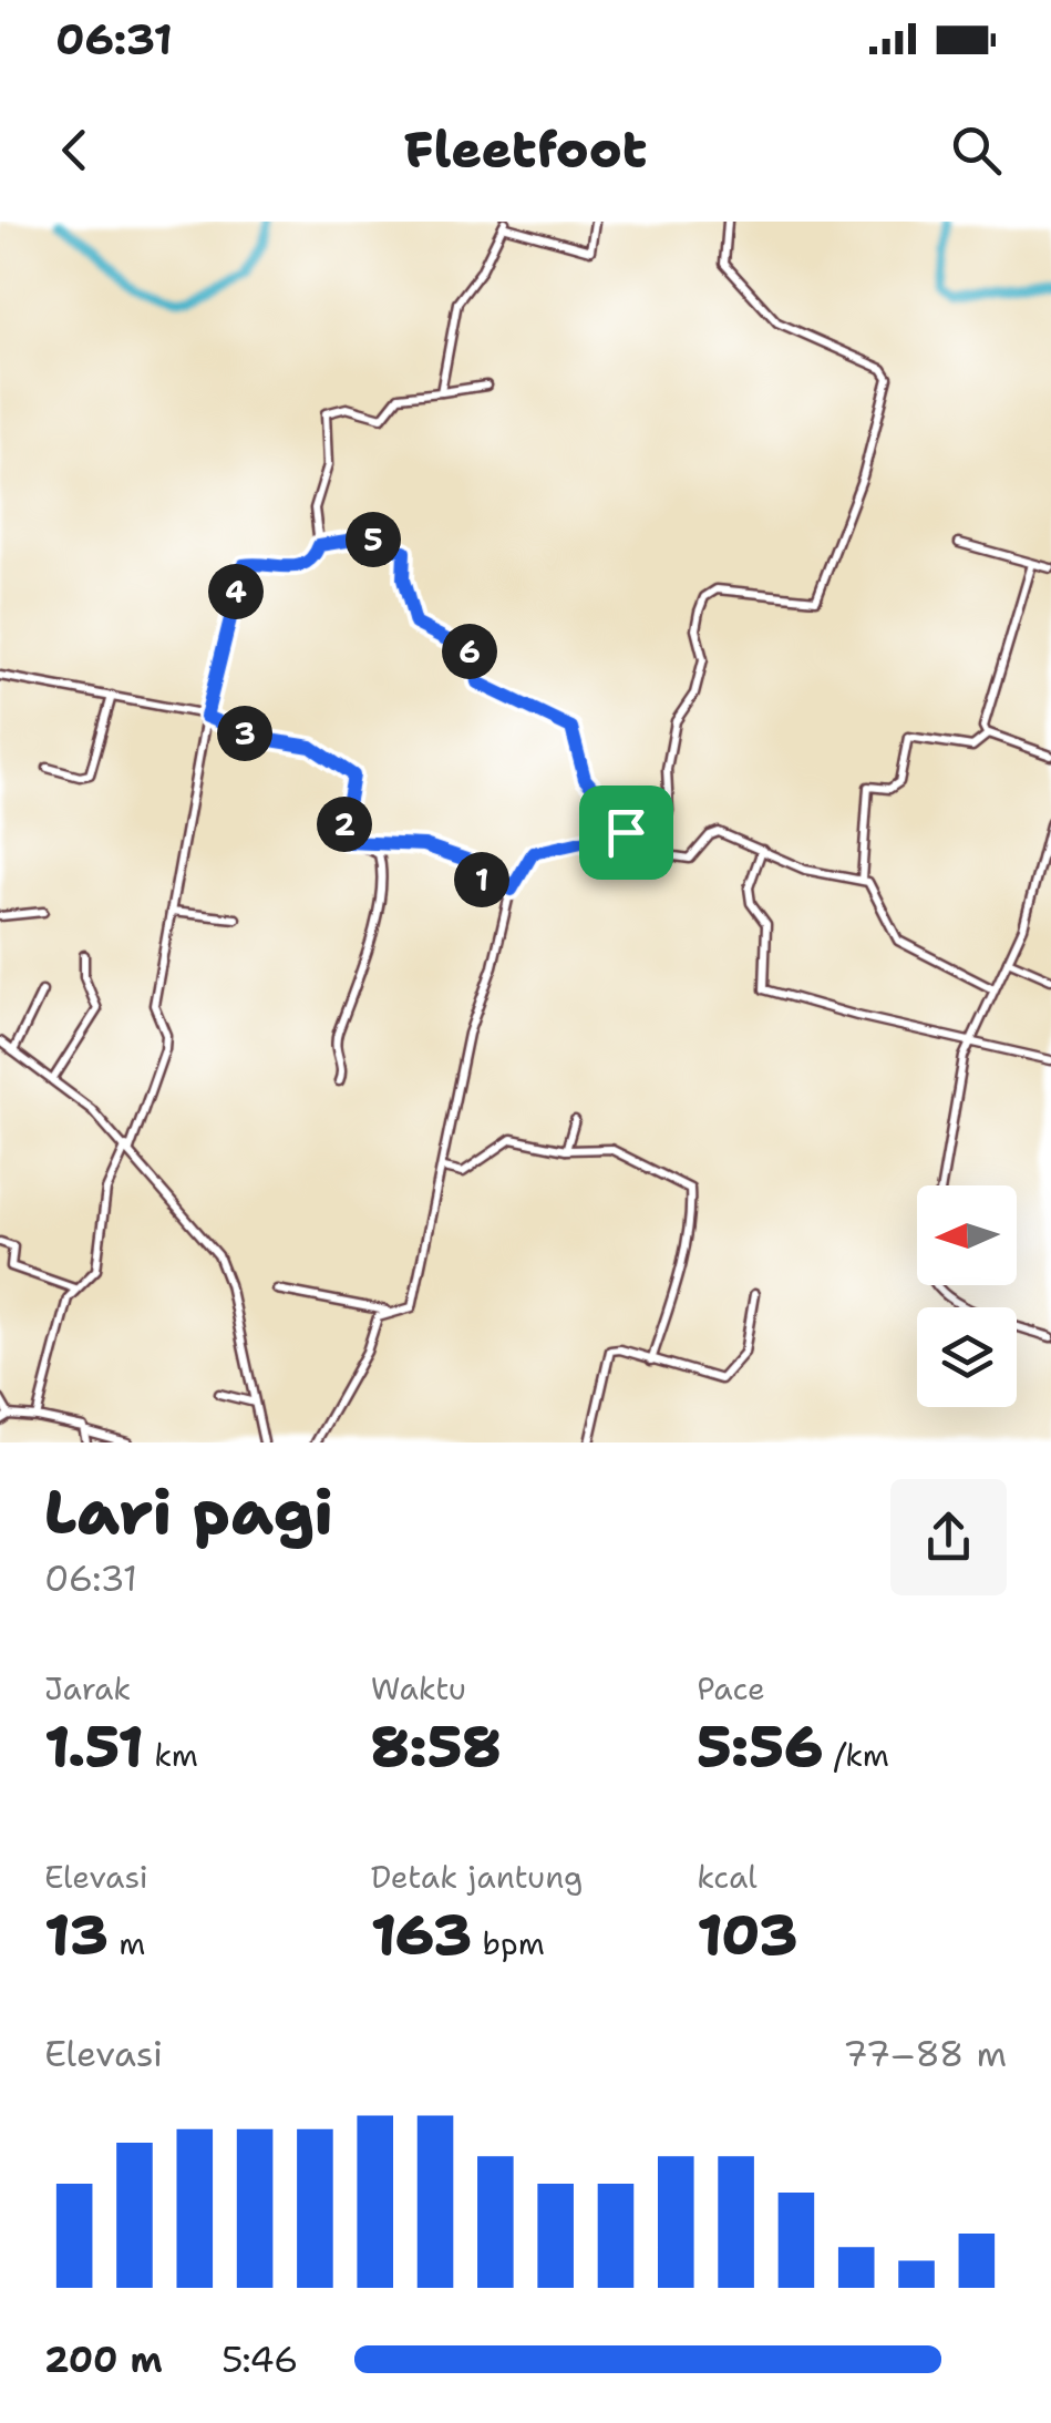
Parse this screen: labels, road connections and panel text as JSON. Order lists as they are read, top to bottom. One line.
{"north":"left","page":{"status":"06:31","header":"Fleetfoot","pins":["5","4","6","3","2","1"],"heading":["Lari pagi","06:31"],"stats":[["Jarak","1.51 km"],["Waktu","8:58"],["Pace","5:56 /km"],["Elevasi","13 m"],["Detak jantung","163 bpm"],["kcal","103"]],"chart":["Elevasi","77–88 m"],"list":[{"name":"200 m","note":"5:46"}]}}
